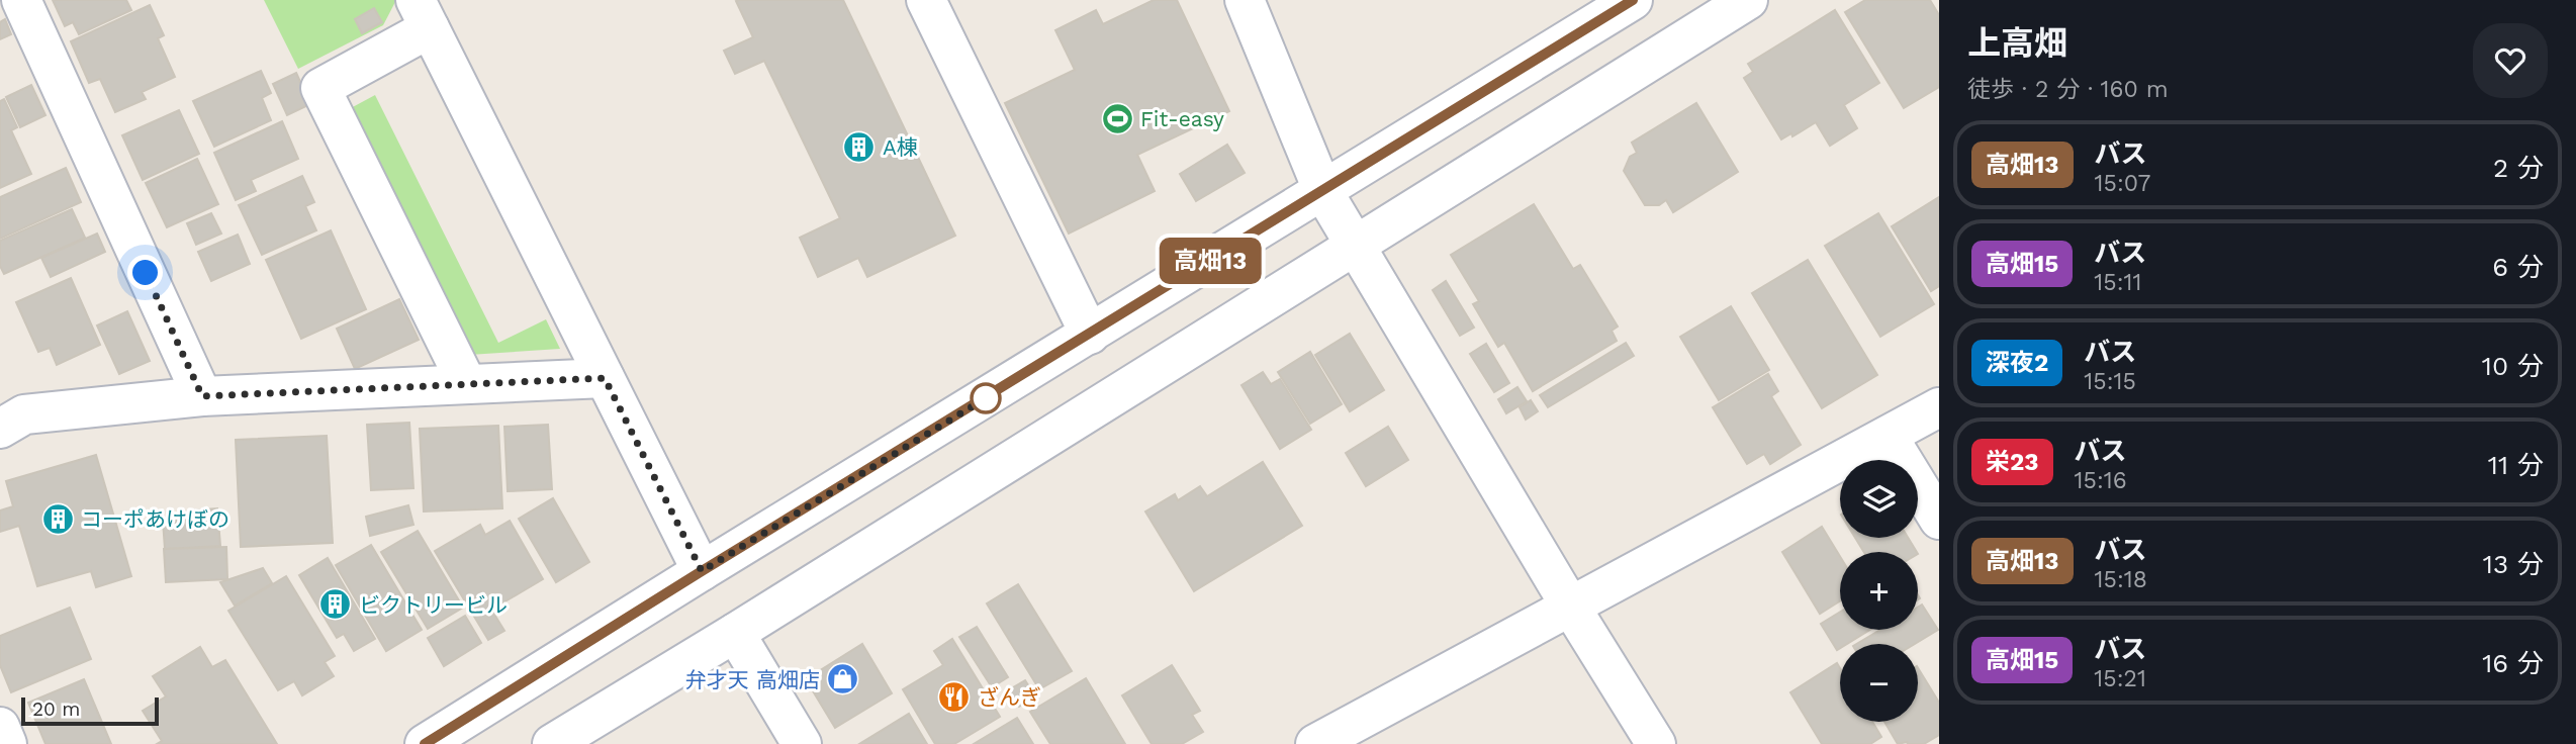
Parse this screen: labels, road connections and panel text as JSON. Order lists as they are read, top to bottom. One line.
{"places":{"sports":["Fit-easy"],"building":["A棟","コーポあけぼの","ビクトリービル"],"shop":["弁才天 高畑店"],"restaurant":["ざんぎ"]},"lines":["bus line 高畑13"],"scale_bar":"20 m","page":{"on_map":"高畑13","heading":["上高畑","徒歩 · 2 分 · 160 m"],"list":[{"mark":"高畑13","name":"バス","note":"15:07","value":"2 分"},{"mark":"高畑15","name":"バス","note":"15:11","value":"6 分"},{"mark":"深夜2","name":"バス","note":"15:15","value":"10 分"},{"mark":"栄23","name":"バス","note":"15:16","value":"11 分"},{"mark":"高畑13","name":"バス","note":"15:18","value":"13 分"},{"mark":"高畑15","name":"バス","note":"15:21","value":"16 分"}],"map_buttons":["+","−"],"scale":"20 m"}}
